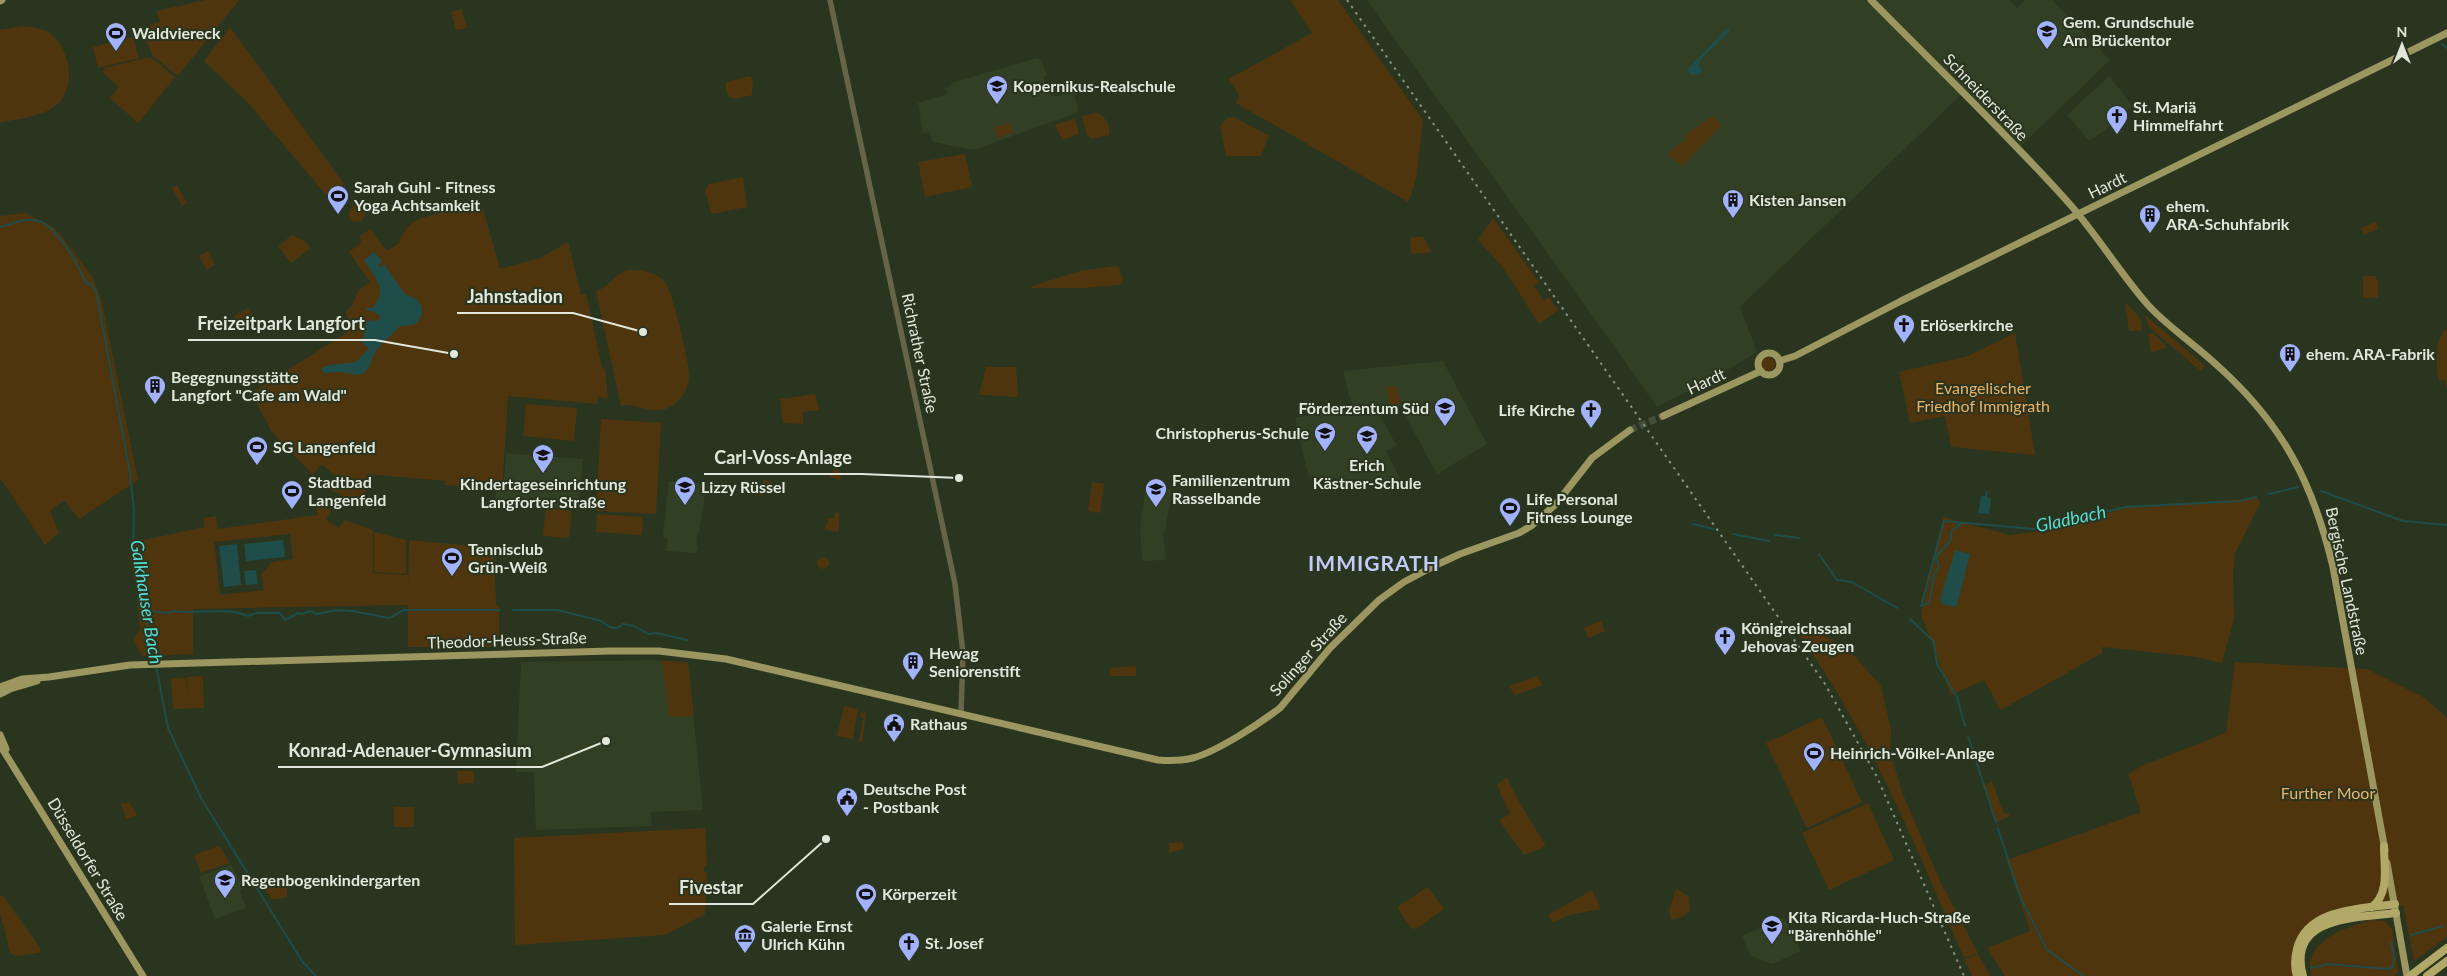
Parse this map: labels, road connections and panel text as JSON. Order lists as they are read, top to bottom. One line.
{"streets":{"main road":["Schneiderstraße","Hardt","Bergische Landstraße","Theodor-Heuss-Straße","Solinger Straße","Düsseldorfer Straße"],"street":["Richrather Straße"]},"crossings":[["Schneiderstraße","Hardt"],["Schneiderstraße","Bergische Landstraße"],["Hardt","Bergische Landstraße"],["Richrather Straße","Theodor-Heuss-Straße"],["Richrather Straße","Solinger Straße"],["Theodor-Heuss-Straße","Solinger Straße"]],"districts":["IMMIGRATH"],"water":["Gladbach","Galkhauser Bach"],"parks":["Evangelischer Friedhof Immigrath","Further Moor"],"places":{"school or university":["Gem. Grundschule Am Brückentor","Kopernikus-Realschule","Förderzentum Süd","Christopherus-Schule","Erich Kästner-Schule","Kindertageseinrichtung Langforter Straße","Lizzy Rüssel","Familienzentrum Rasselbande","Regenbogenkindergarten","Kita Ricarda-Huch-Straße \"Bärenhöhle\""],"sports":["Waldviereck","Sarah Guhl - Fitness Yoga Achtsamkeit","SG Langenfeld","Stadtbad Langenfeld","Life Personal Fitness Lounge","Tennisclub Grün-Weiß","Heinrich-Völkel-Anlage","Körperzeit"],"church":["St. Mariä Himmelfahrt","Erlöserkirche","Life Kirche","Königreichssaal Jehovas Zeugen","St. Josef"],"building":["Kisten Jansen","ehem. ARA-Schuhfabrik","ehem. ARA-Fabrik","Begegnungsstätte Langfort \"Cafe am Wald\"","Hewag Seniorenstift"],"other":["Jahnstadion","Freizeitpark Langfort","Carl-Voss-Anlage","Konrad-Adenauer-Gymnasium","Fivestar"],"public building":["Rathaus","Deutsche Post - Postbank"],"museum":["Galerie Ernst Ulrich Kühn"]},"north":"top"}
